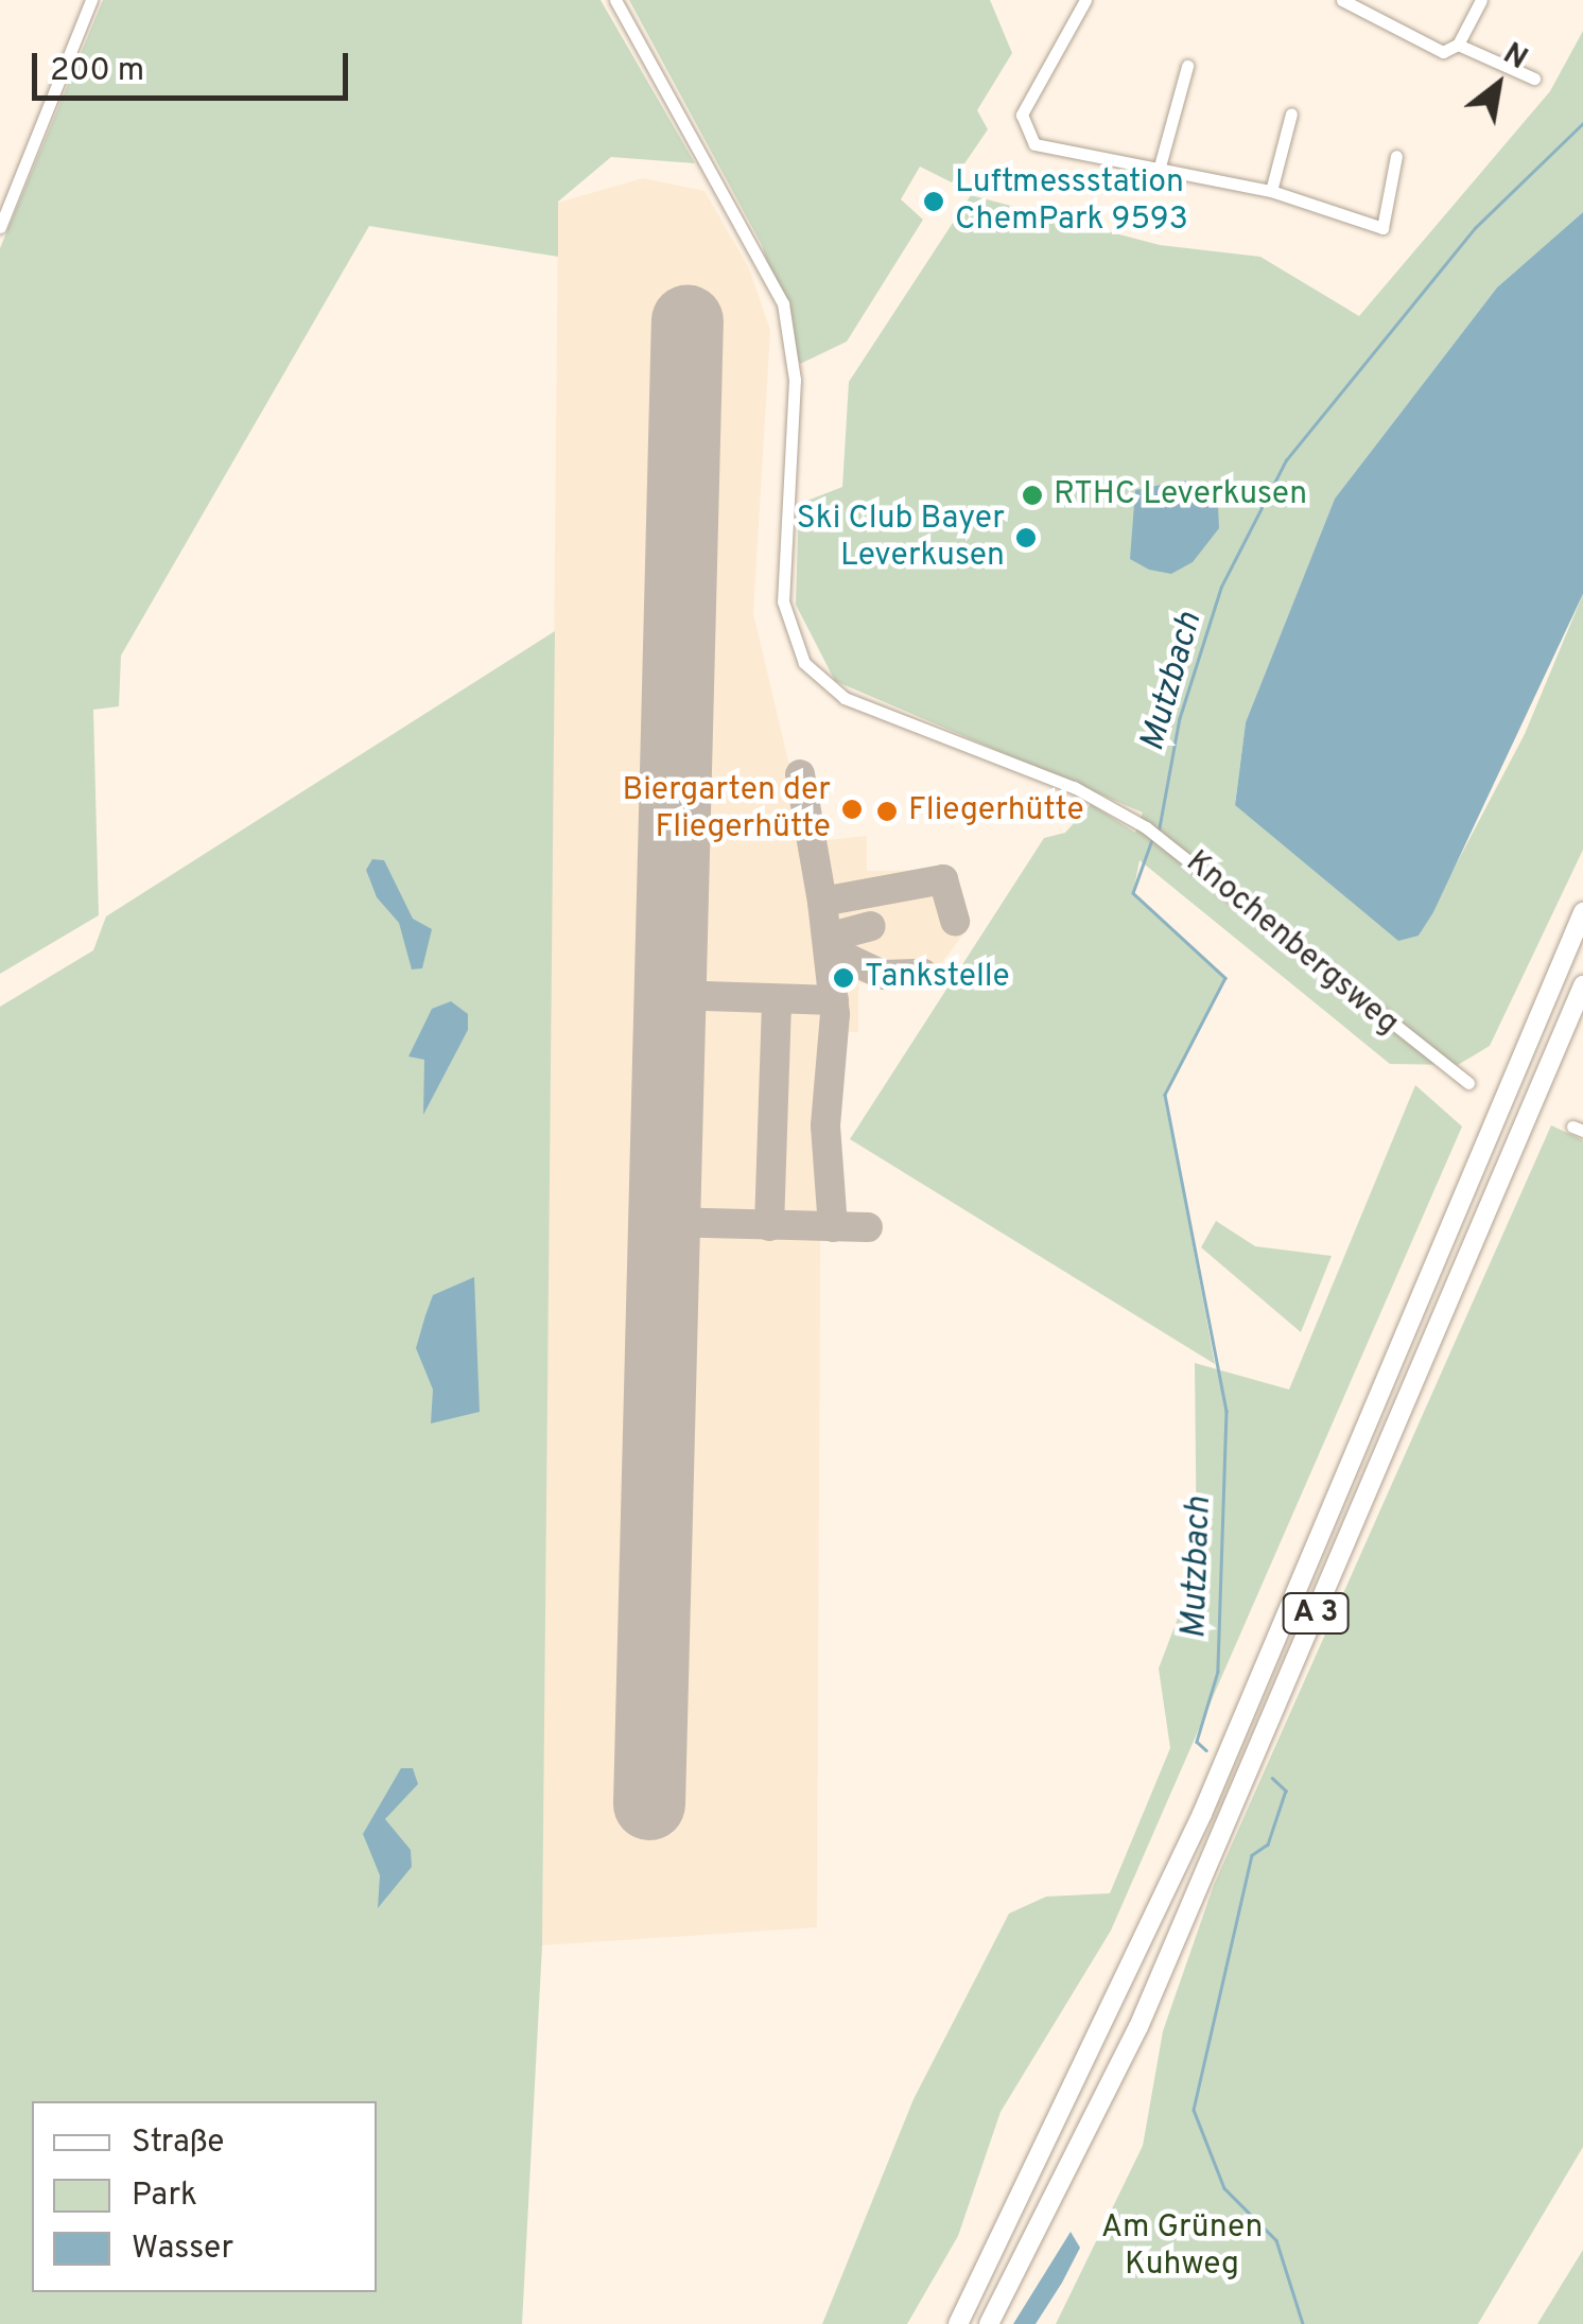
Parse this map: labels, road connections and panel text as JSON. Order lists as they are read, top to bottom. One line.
{"streets":{"highway":["A 3"],"street":["Knochenbergsweg"]},"water":["Mutzbach"],"parks":["Am Grünen Kuhweg"],"places":["Luftmessstation ChemPark 9593","RTHC Leverkusen","Ski Club Bayer Leverkusen","Biergarten der Fliegerhütte","Fliegerhütte","Tankstelle"],"legend":["Straße","Park","Wasser"],"scale_bar":"200 m","north":"top right"}
